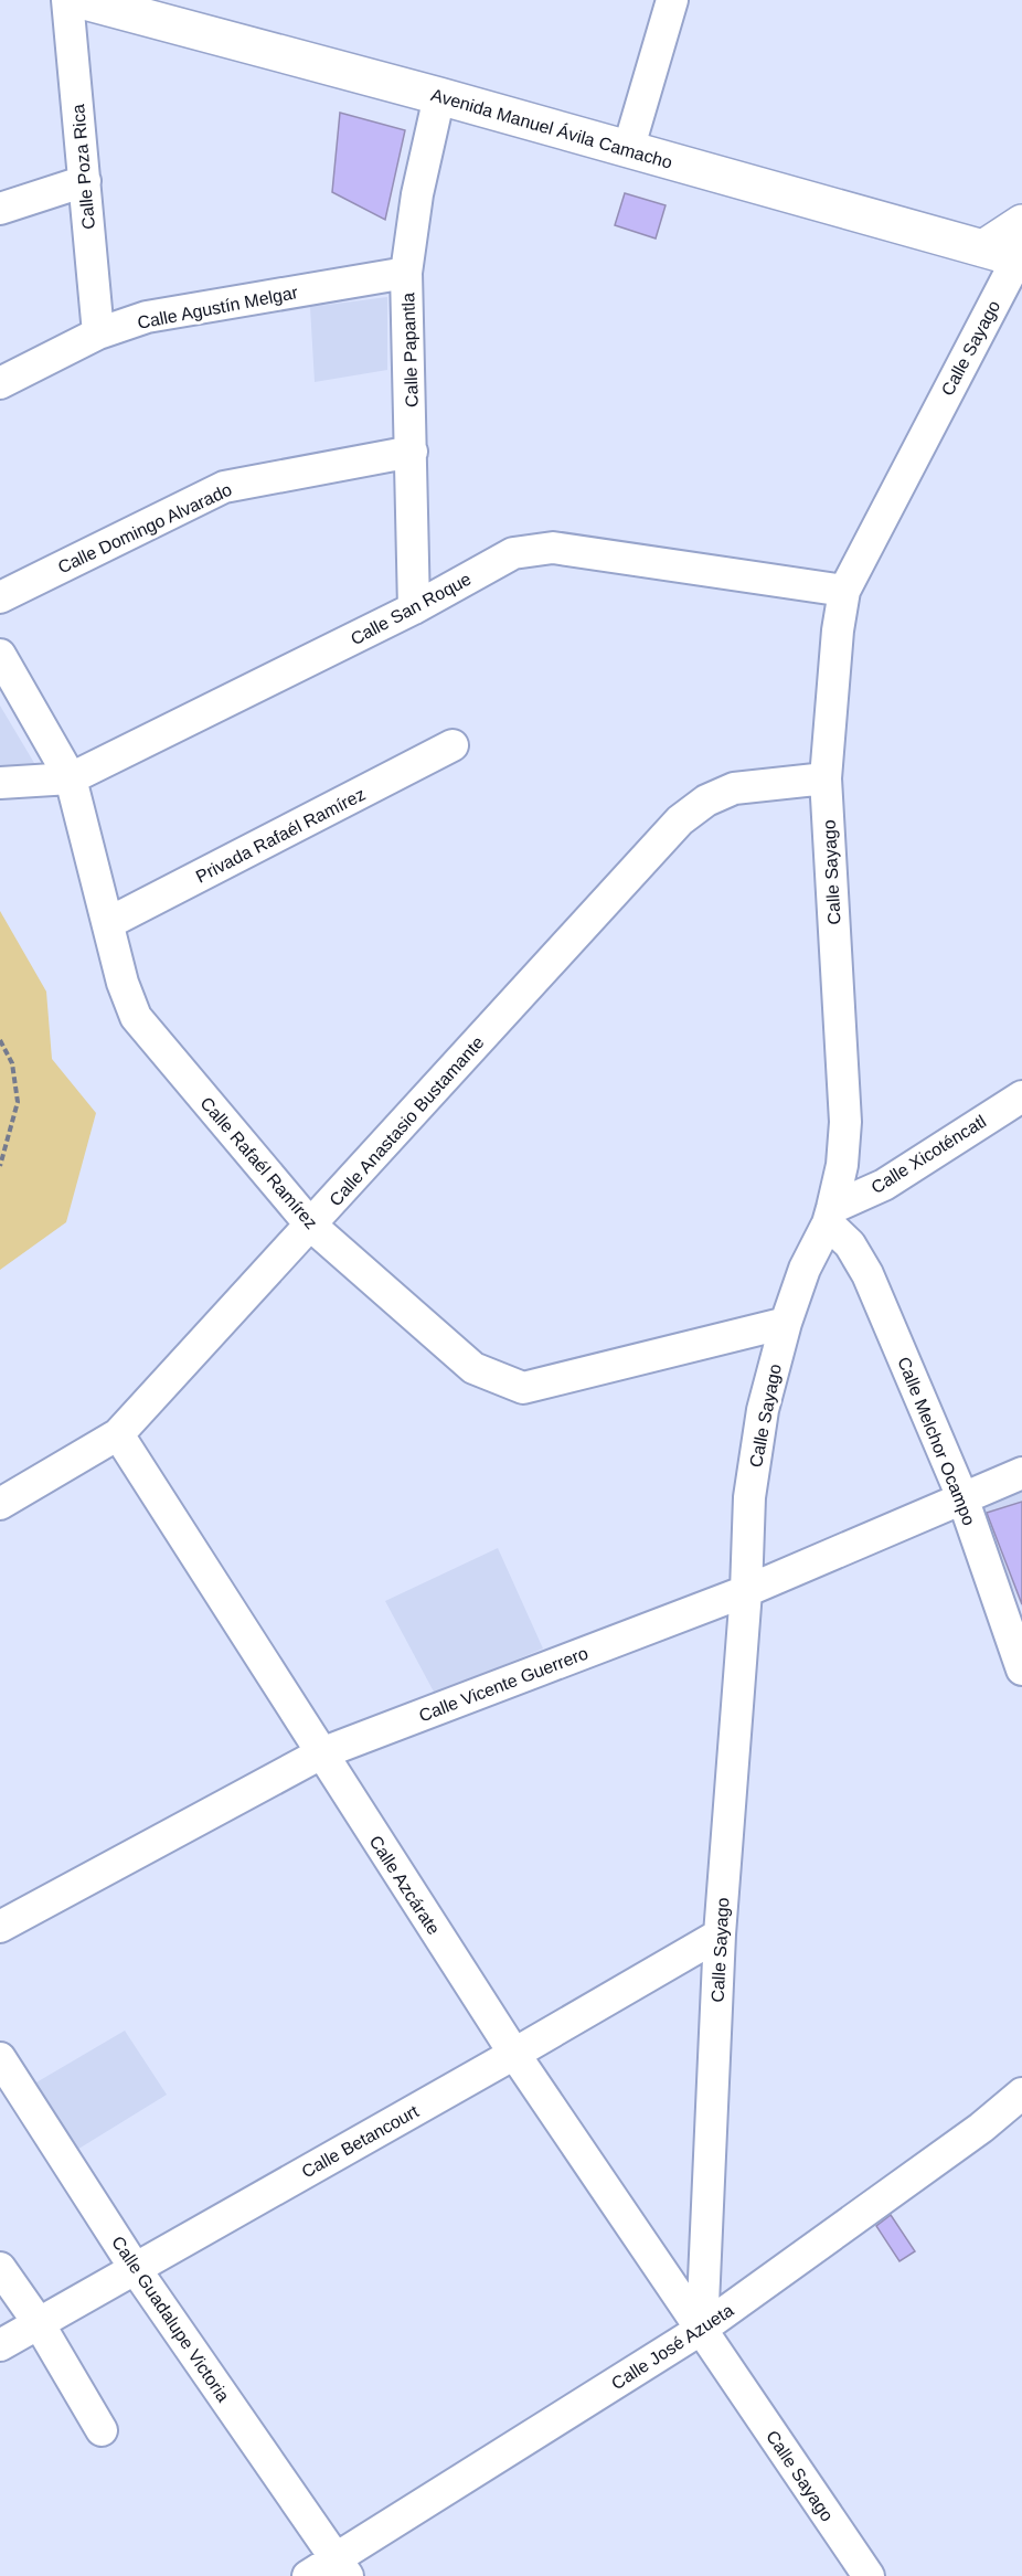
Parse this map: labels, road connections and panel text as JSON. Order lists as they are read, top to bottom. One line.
{"streets":{"main road":["Avenida Manuel Ávila Camacho"],"street":["Calle Poza Rica","Calle Agustín Melgar","Calle Sayago","Calle Papantla","Calle Domingo Alvarado","Calle San Roque","Privada Rafaél Ramírez","Calle Anastasio Bustamante","Calle Xicoténcatl","Calle Rafaél Ramírez","Calle Melchor Ocampo","Calle Vicente Guerrero","Calle Azcárate","Calle Betancourt","Calle Guadalupe Victoria","Calle José Azueta"]},"crossings":[["Avenida Manuel Ávila Camacho","Calle Sayago"],["Avenida Manuel Ávila Camacho","Calle Papantla"],["Calle Poza Rica","Calle Agustín Melgar"],["Calle Agustín Melgar","Calle Papantla"],["Calle Sayago","Calle San Roque"],["Calle Sayago","Calle Anastasio Bustamante"],["Calle Sayago","Calle Xicoténcatl"],["Calle Sayago","Calle Rafaél Ramírez"],["Calle Sayago","Calle Melchor Ocampo"],["Calle Sayago","Calle Vicente Guerrero"],["Calle Sayago","Calle Azcárate"],["Calle Sayago","Calle Betancourt"],["Calle Sayago","Calle José Azueta"],["Calle Papantla","Calle Domingo Alvarado"],["Calle Papantla","Calle San Roque"],["Calle San Roque","Calle Rafaél Ramírez"],["Privada Rafaél Ramírez","Calle Rafaél Ramírez"],["Calle Anastasio Bustamante","Calle Rafaél Ramírez"],["Calle Anastasio Bustamante","Calle Azcárate"],["Calle Xicoténcatl","Calle Melchor Ocampo"],["Calle Melchor Ocampo","Calle Vicente Guerrero"],["Calle Vicente Guerrero","Calle Azcárate"],["Calle Azcárate","Calle Betancourt"],["Calle Azcárate","Calle José Azueta"],["Calle Betancourt","Calle Guadalupe Victoria"],["Calle Guadalupe Victoria","Calle José Azueta"]]}
